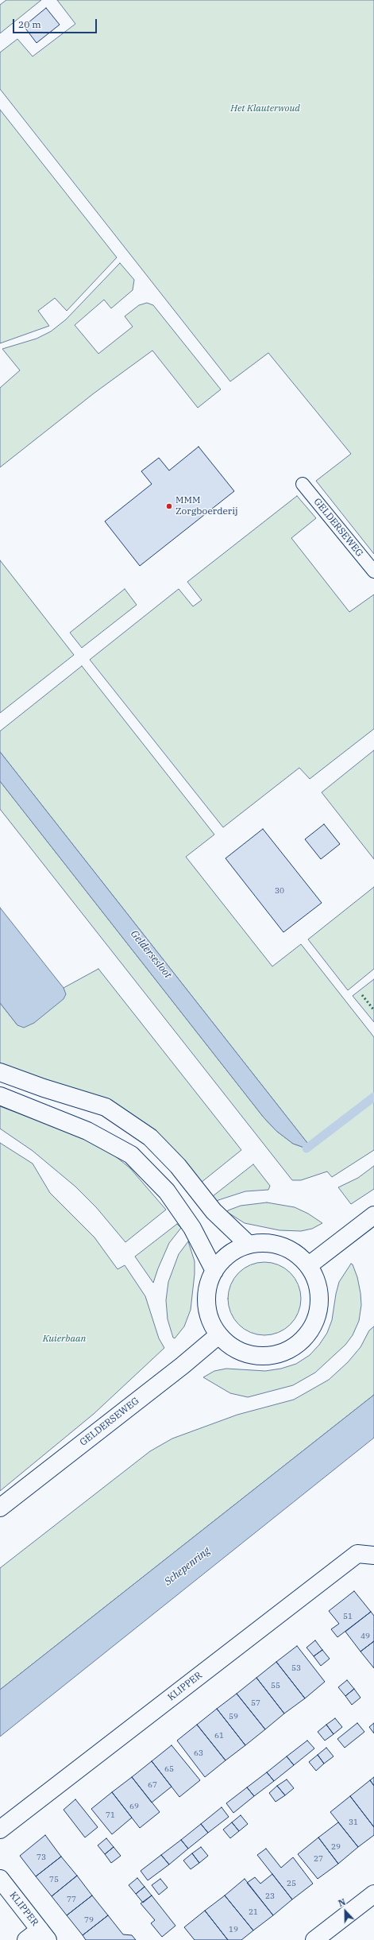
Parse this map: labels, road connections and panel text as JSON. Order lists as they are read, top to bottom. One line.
{"streets":{"street":["GELDERSEWEG","KLIPPER"]},"water":["Geldersesloot","Schepenring"],"parks":["Het Klauterwoud","Kuierbaan"],"places":["MMM Zorgboerderij"],"house_numbers":["30","51","49","53","55","57","59","61","63","65","67","69","71","31","29","73","27","75","25","23","77","21","79","19"],"scale_bar":"20 m","north":"top"}
